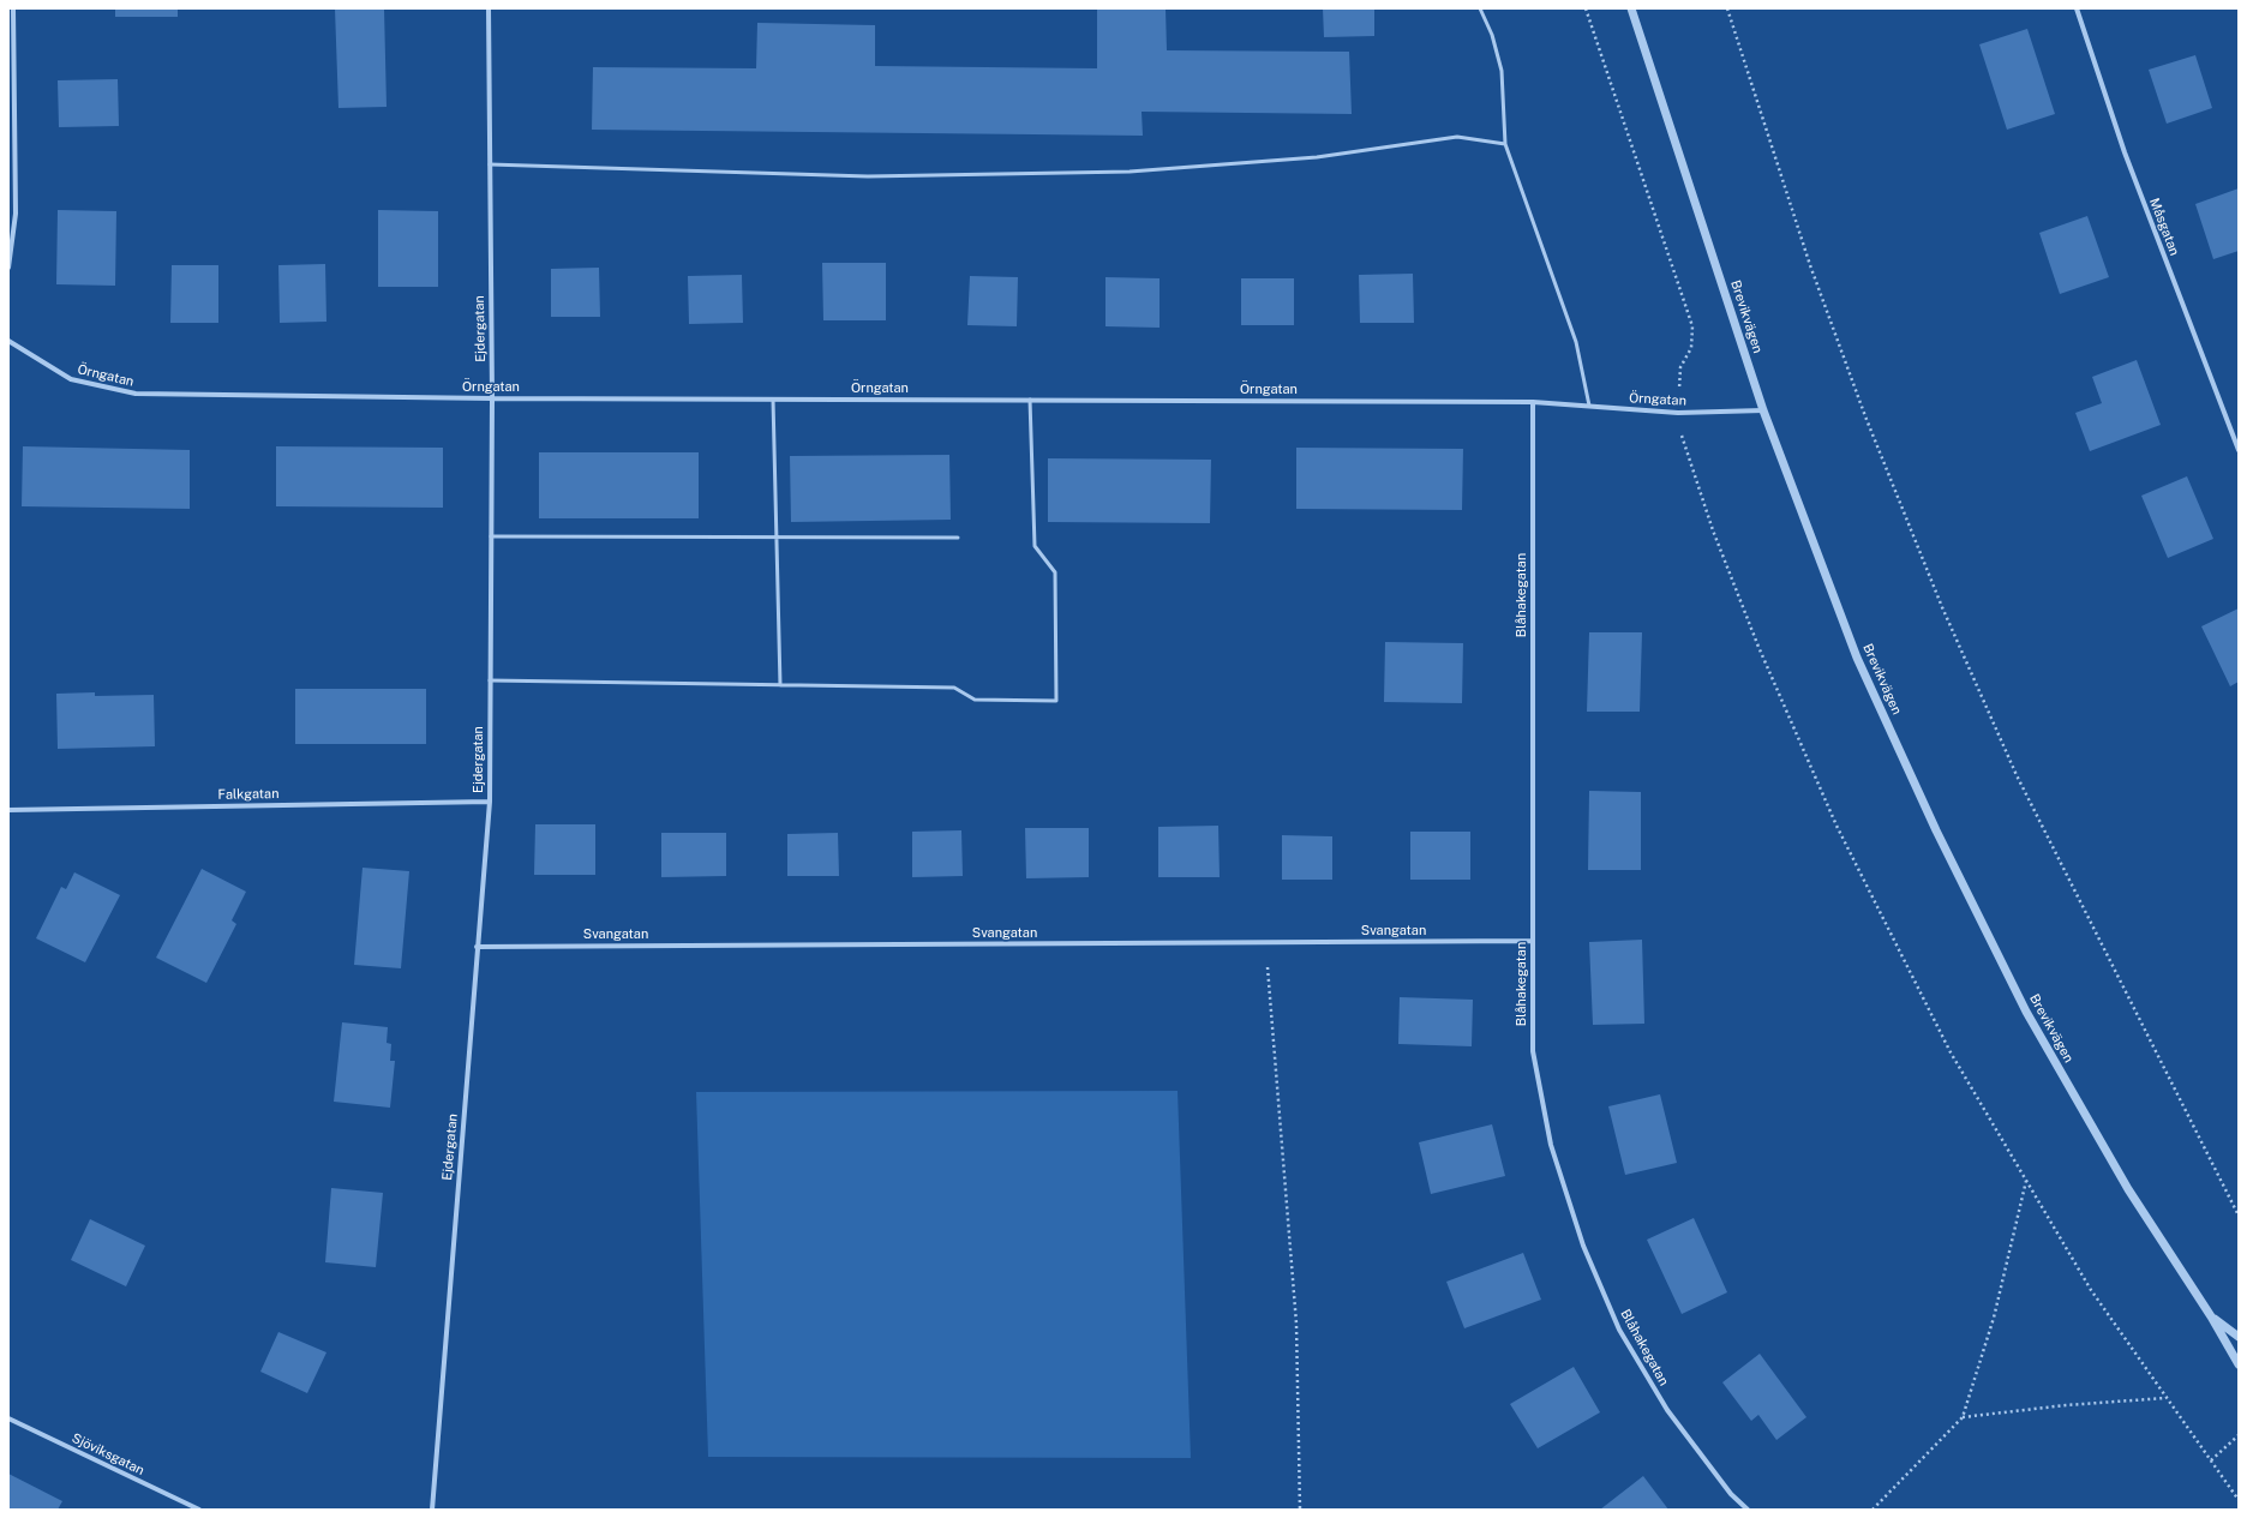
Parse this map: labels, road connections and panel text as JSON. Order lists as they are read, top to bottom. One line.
{"streets":{"street":["Måsgatan","Brevikvägen","Ejdergatan","Örngatan","Blåhakegatan","Falkgatan","Svangatan","Sjöviksgatan"]},"crossings":[["Brevikvägen","Örngatan"],["Ejdergatan","Örngatan"],["Ejdergatan","Falkgatan"],["Ejdergatan","Svangatan"],["Örngatan","Blåhakegatan"],["Blåhakegatan","Svangatan"]]}
